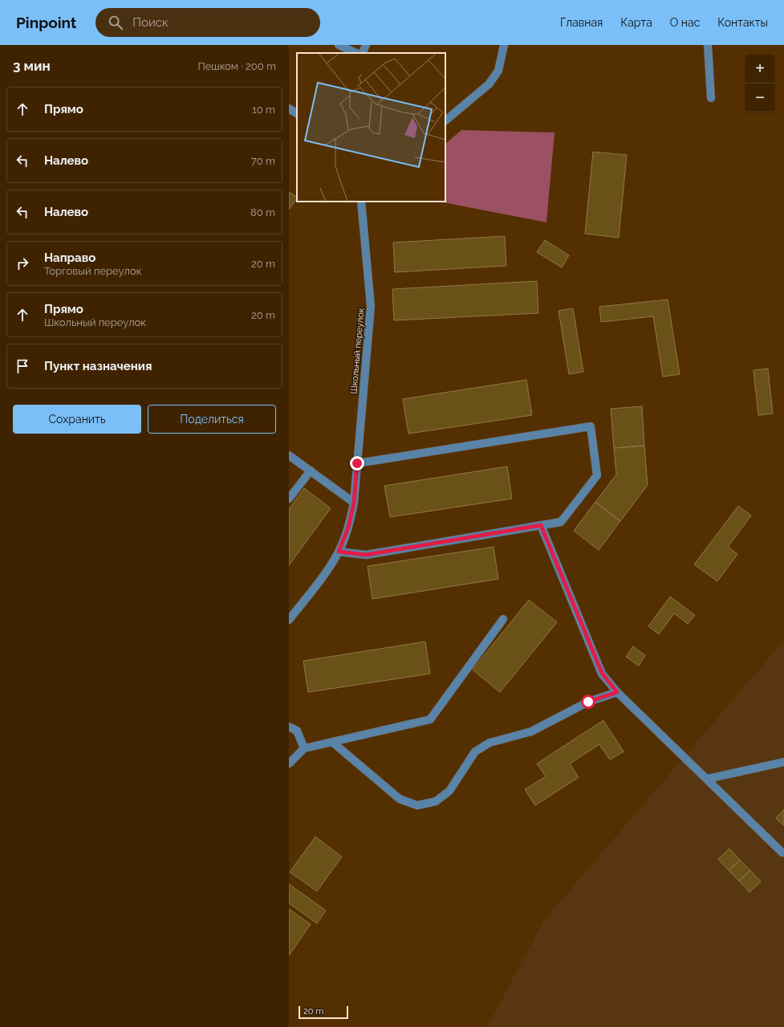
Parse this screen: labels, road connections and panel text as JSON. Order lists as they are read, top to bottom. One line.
{"streets":{"street":["Школьный переулок"]},"scale_bar":"20 m","page":{"header":"Pinpoint","search":"Поиск","nav":["Главная","Карта","О нас","Контакты"],"heading":["3 мин","Пешком · 200 m"],"map_buttons":["+","−"],"list":[["Прямо","10 m"],["Налево","70 m"],["Налево","80 m"],["Направо","Торговый переулок","20 m"],["Прямо","Школьный переулок","20 m"],"Пункт назначения"],"buttons":["Сохранить","Поделиться"],"scale":"20 m"}}
